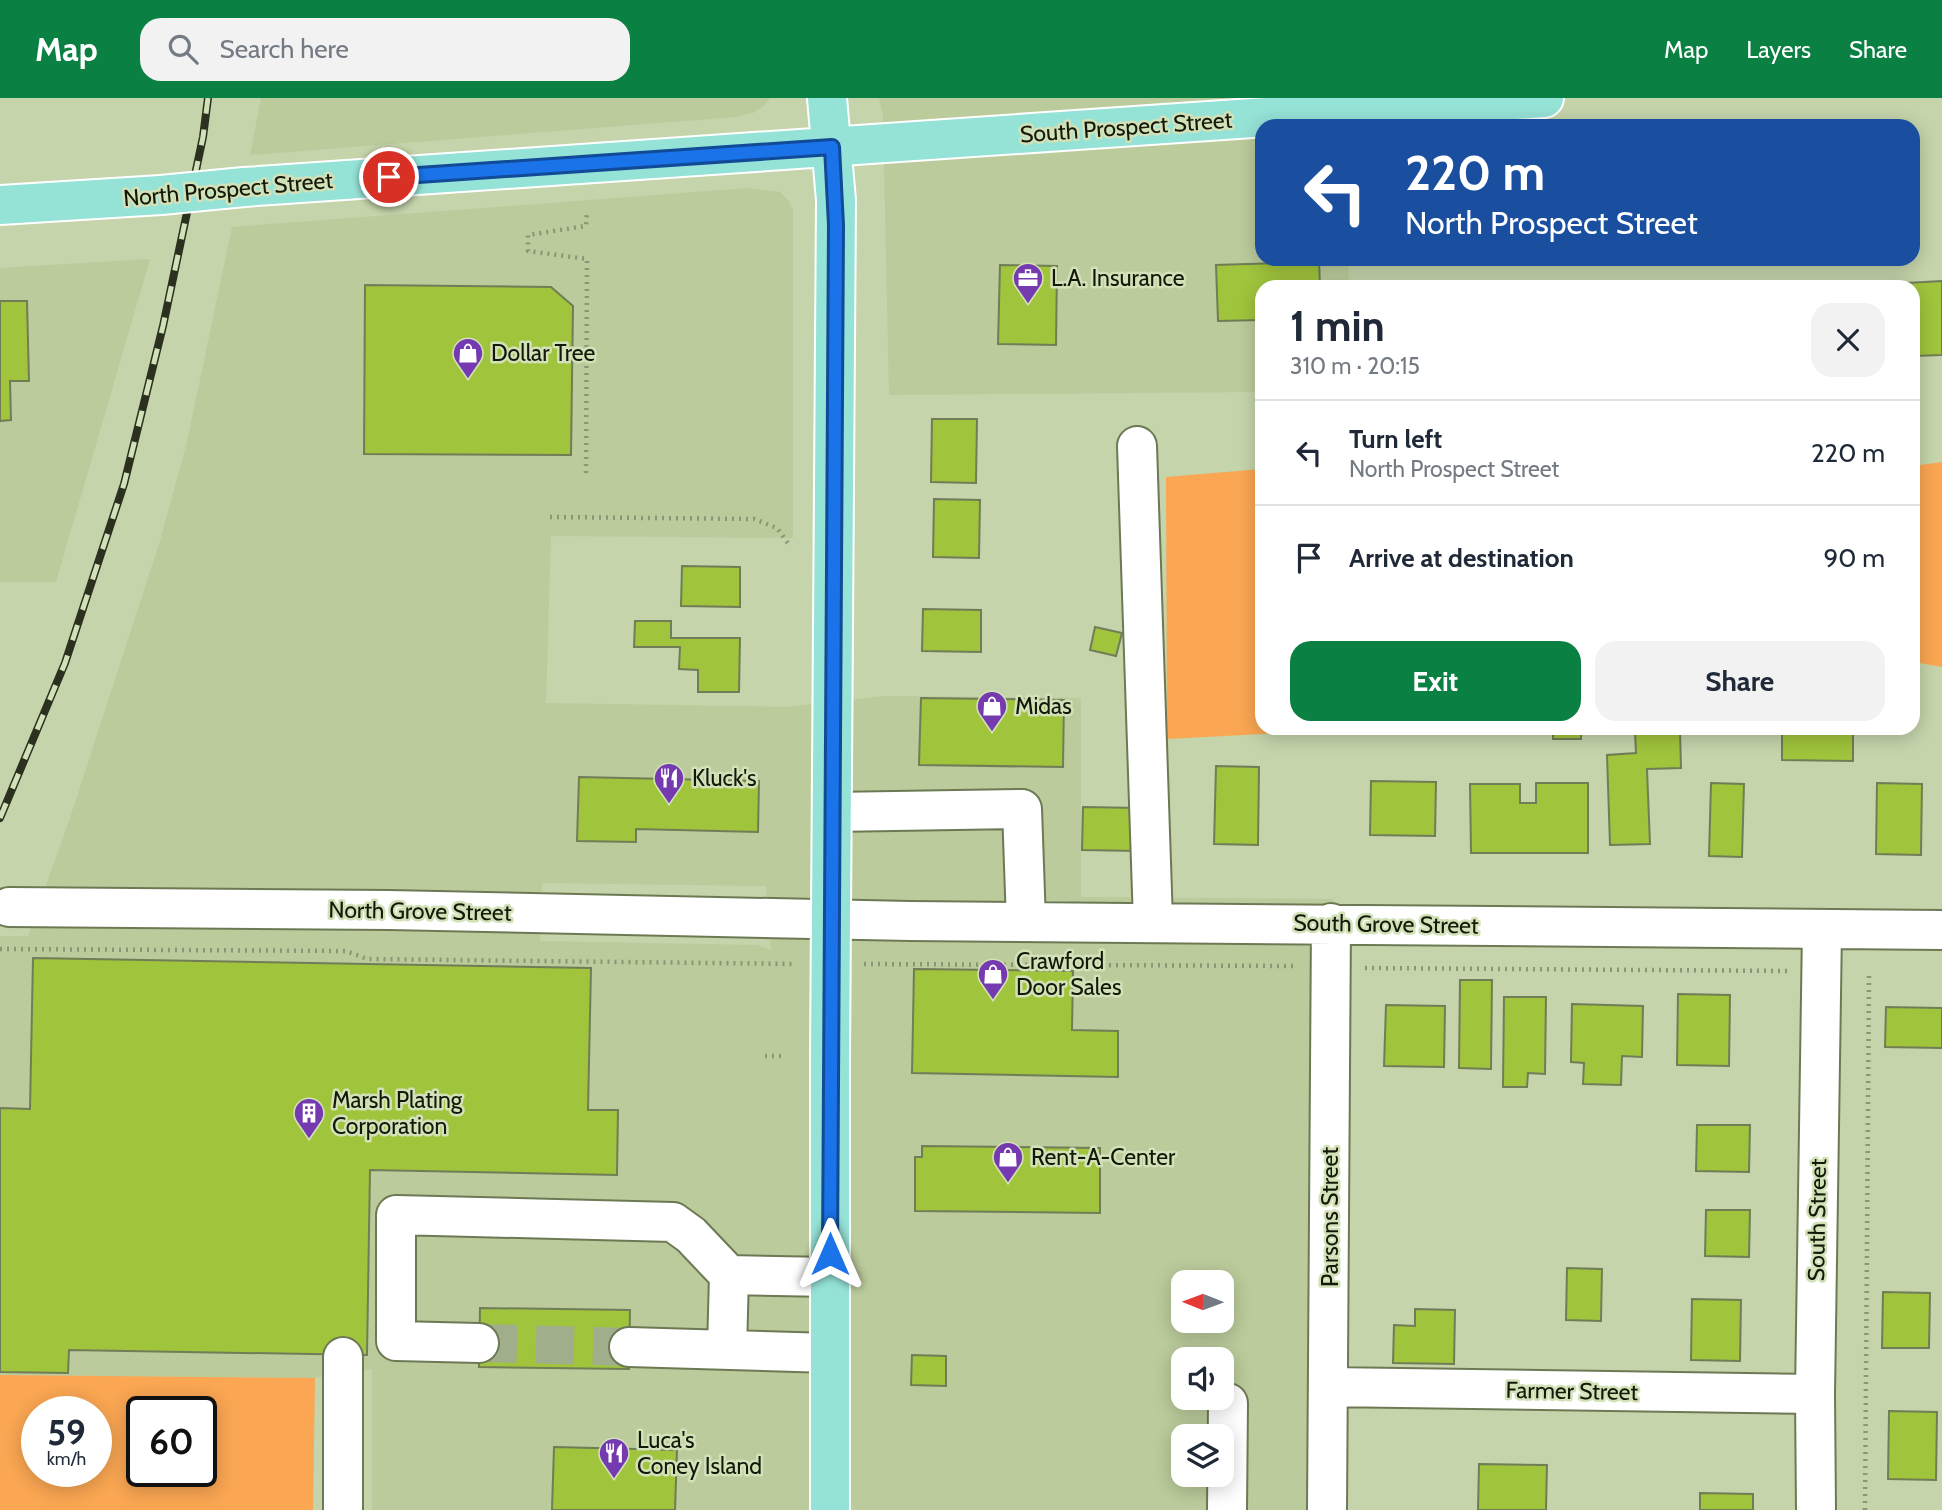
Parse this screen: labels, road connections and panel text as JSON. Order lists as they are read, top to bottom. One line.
{"streets":{"main road":["South Prospect Street","North Prospect Street"],"street":["North Grove Street","South Grove Street","Parsons Street","South Street","Farmer Street"]},"crossings":[["South Prospect Street","North Prospect Street"],["North Grove Street","South Grove Street"],["South Grove Street","Parsons Street"],["South Grove Street","South Street"],["Parsons Street","Farmer Street"],["South Street","Farmer Street"]],"places":{"office":["L.A. Insurance"],"shop":["Dollar Tree","Midas","Crawford Door Sales","Rent-A-Center"],"restaurant":["Kluck's","Luca's Coney Island"],"building":["Marsh Plating Corporation"]},"north":"left","page":{"header":"Map","search":"Search here","nav":["Map","Layers","Share"],"turn":["220 m","North Prospect Street"],"heading":["1 min","310 m · 20:15"],"list":[{"name":"Turn left","note":"North Prospect Street","value":"220 m"},{"name":"Arrive at destination","value":"90 m"}],"buttons":["Exit","Share"],"speed":"59 km/h","limit":"60"}}
